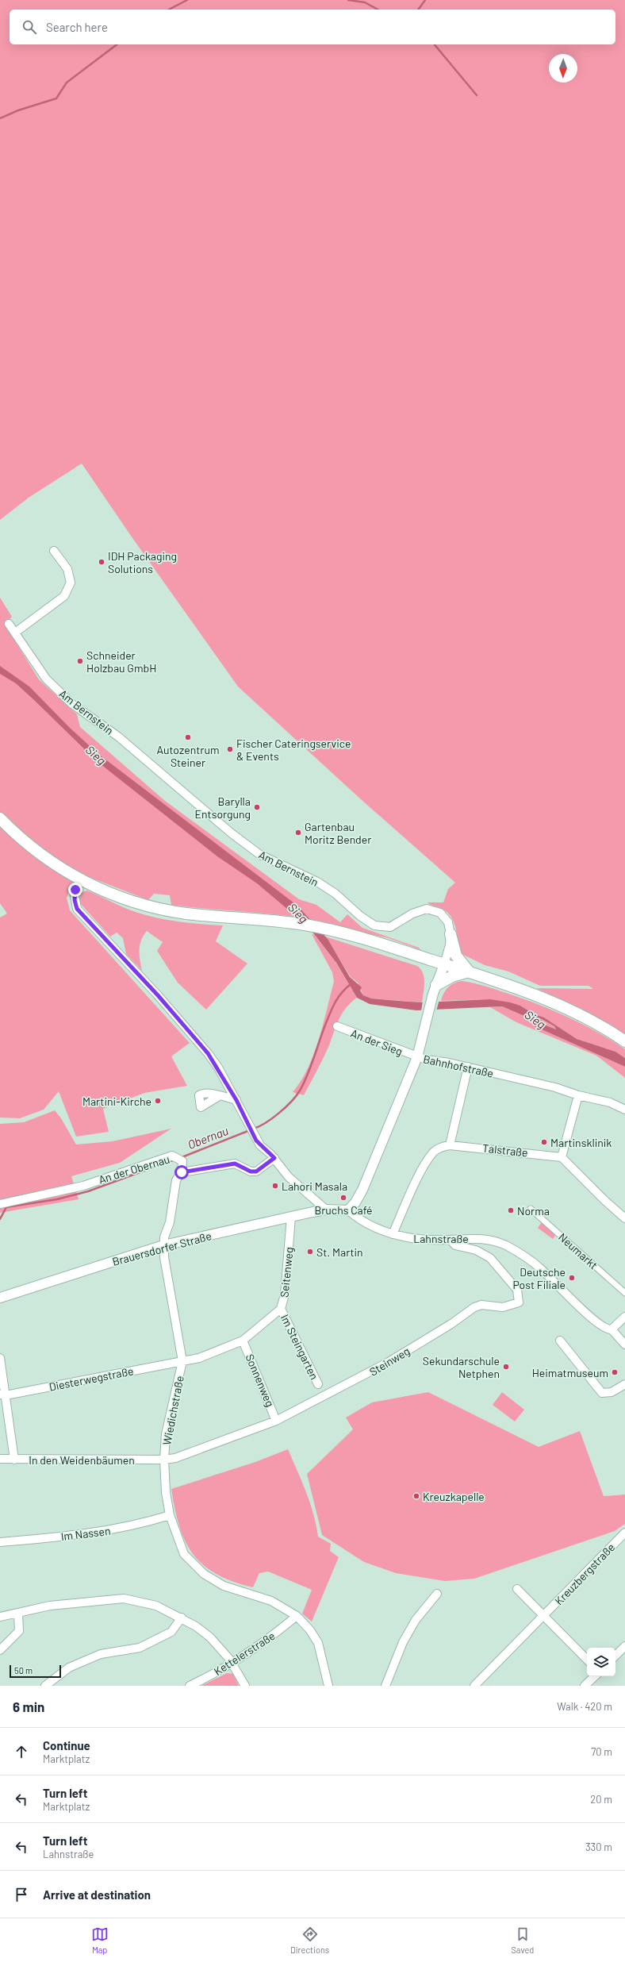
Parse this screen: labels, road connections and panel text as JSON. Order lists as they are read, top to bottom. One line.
{"streets":{"street":["Am Bernstein","An der Sieg","Bahnhofstraße","Talstraße","An der Obernau","Lahnstraße","Brauersdorfer Straße","Neumarkt","Seitenweg","Im Steingarten","Steinweg","Diesterwegstraße","Sonnenweg","Wiedichstraße","In den Weidenbäumen","Im Nassen","Kreuzbergstraße","Kettelerstraße"]},"crossings":[["Am Bernstein","An der Sieg"],["Am Bernstein","Bahnhofstraße"],["An der Sieg","Bahnhofstraße"],["Bahnhofstraße","Lahnstraße"],["An der Obernau","Brauersdorfer Straße"],["An der Obernau","Wiedichstraße"],["Lahnstraße","Brauersdorfer Straße"],["Lahnstraße","Steinweg"],["Brauersdorfer Straße","Seitenweg"],["Brauersdorfer Straße","Wiedichstraße"],["Seitenweg","Im Steingarten"],["Seitenweg","Diesterwegstraße"],["Seitenweg","Sonnenweg"],["Seitenweg","Wiedichstraße"],["Steinweg","Sonnenweg"],["Steinweg","Wiedichstraße"],["Steinweg","In den Weidenbäumen"],["Diesterwegstraße","Wiedichstraße"],["Wiedichstraße","In den Weidenbäumen"],["Wiedichstraße","Im Nassen"],["Wiedichstraße","Kettelerstraße"]],"water":["Sieg","Obernau"],"places":["IDH Packaging Solutions","Schneider Holzbau GmbH","Autozentrum Steiner","Fischer Cateringservice & Events","Barylla Entsorgung","Gartenbau Moritz Bender","Martini-Kirche","Martinsklinik","Lahori Masala","Bruchs Café","Norma","St. Martin","Deutsche Post Filiale","Sekundarschule Netphen","Heimatmuseum","Kreuzkapelle"],"scale_bar":"50 m","north":"bottom","page":{"search":"Search here","scale":"50 m","heading":["6 min","Walk · 420 m"],"list":[["Continue","Marktplatz","70 m"],["Turn left","Marktplatz","20 m"],["Turn left","Lahnstraße","330 m"],"Arrive at destination"],"nav":["Map","Directions","Saved"]}}
